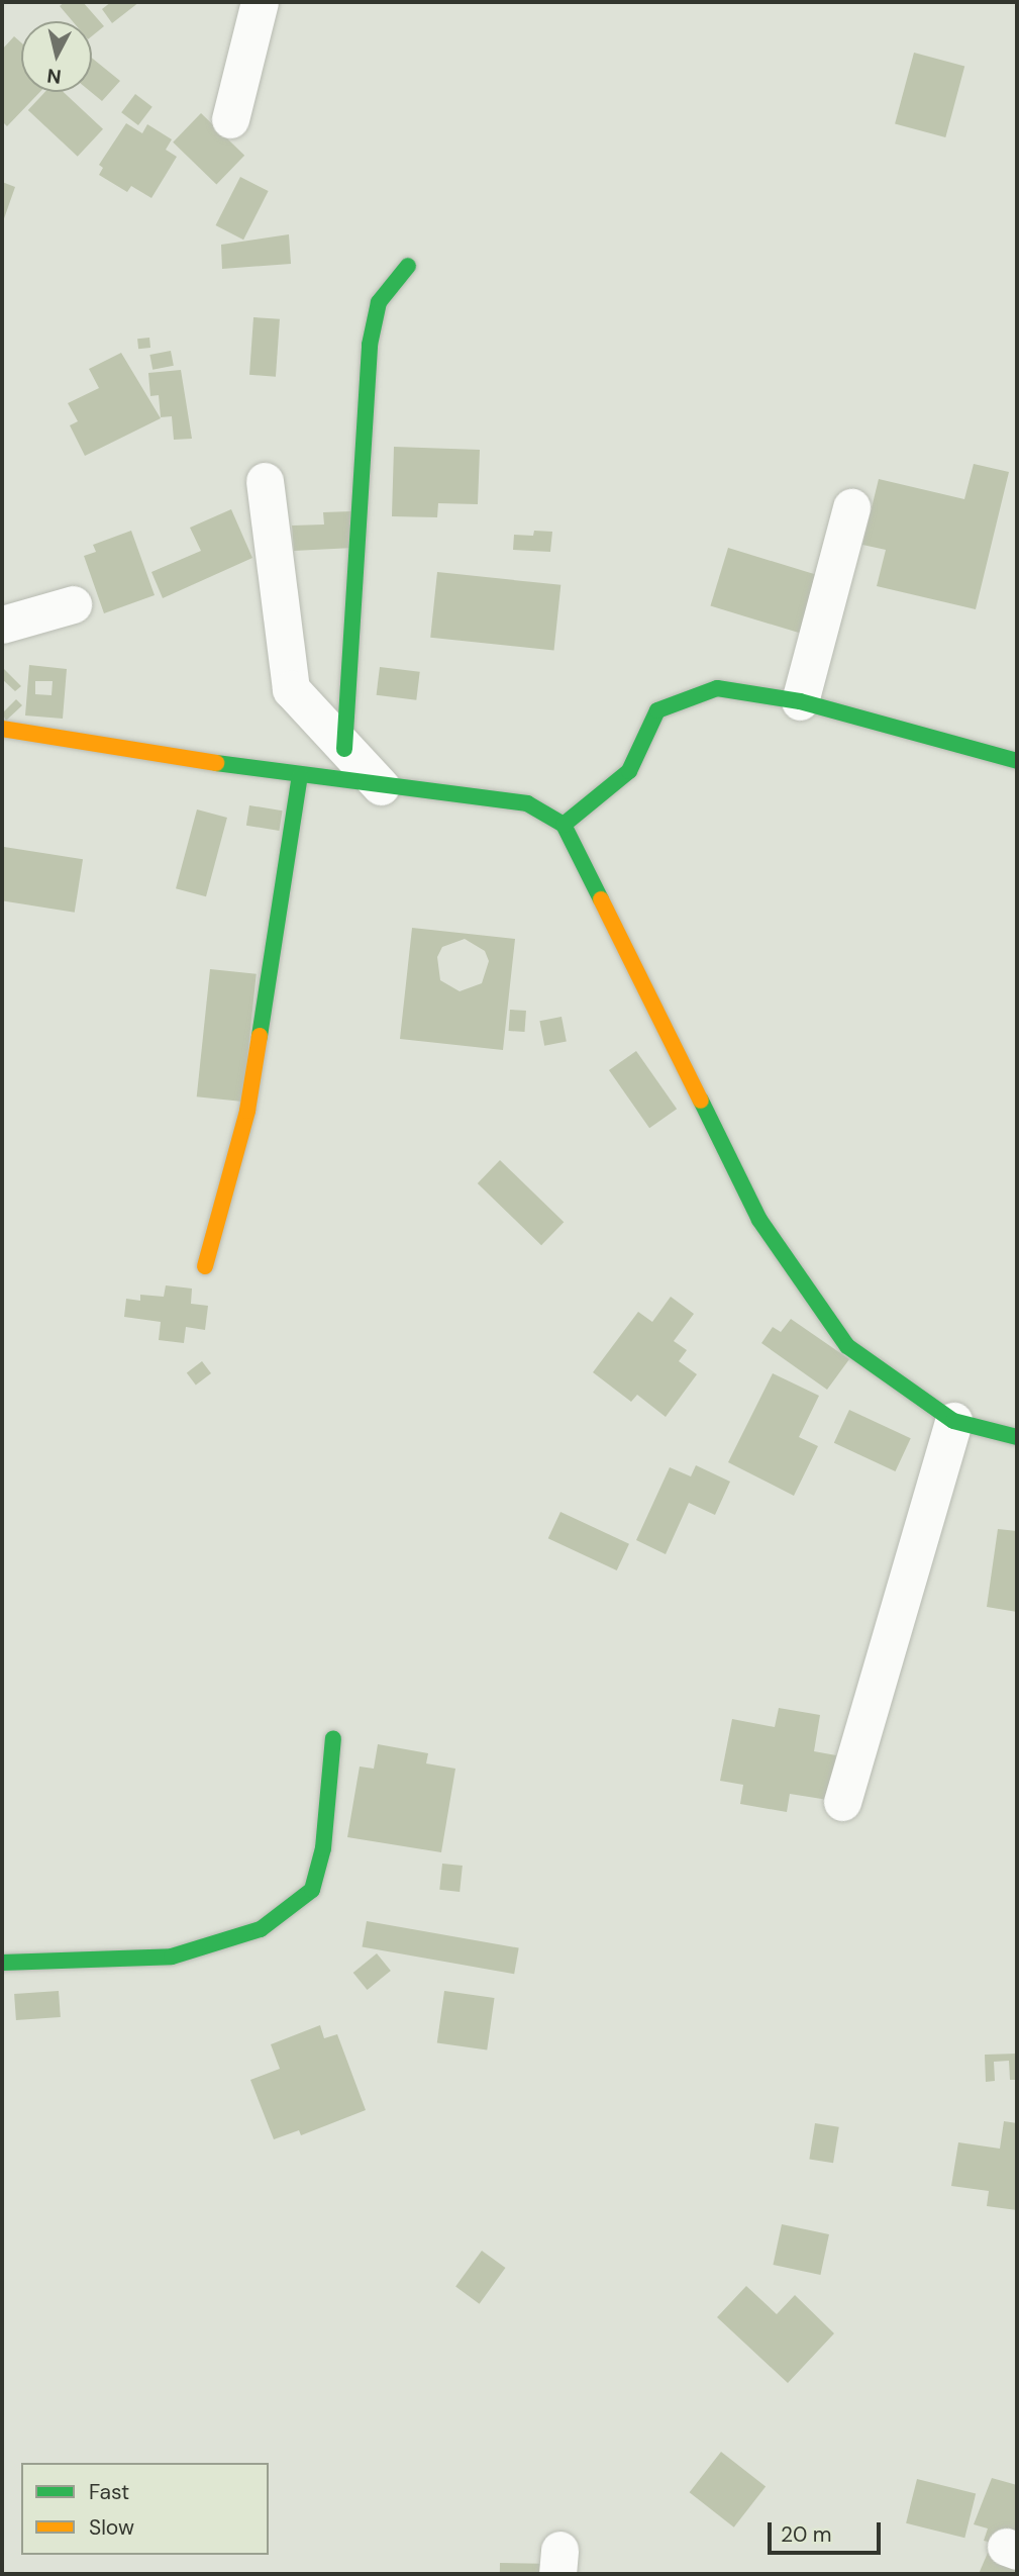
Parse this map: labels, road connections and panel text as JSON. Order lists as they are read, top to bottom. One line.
{"legend":["Fast","Slow"],"scale_bar":"20 m","north":"bottom"}
